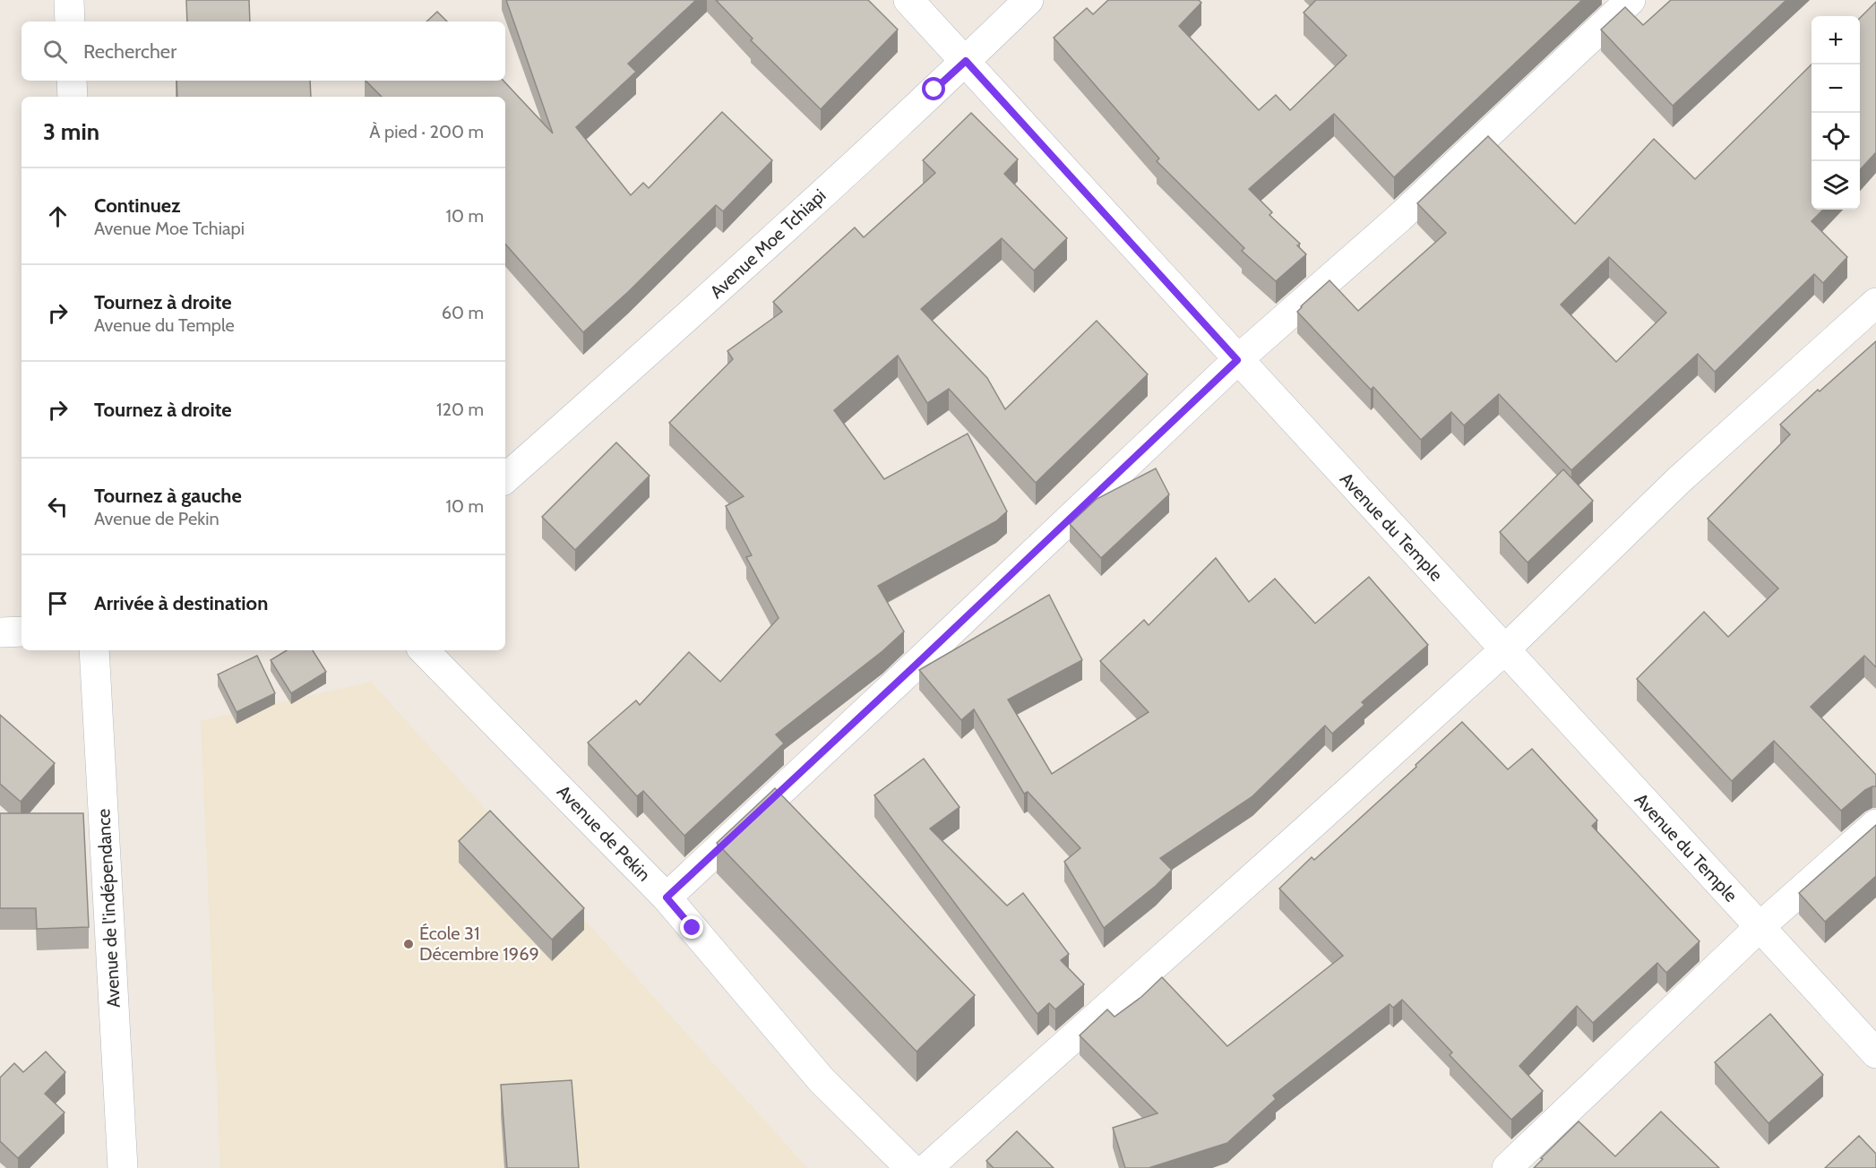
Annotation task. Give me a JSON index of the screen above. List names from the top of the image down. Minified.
{"streets":{"street":["Avenue Moe Tchiapi","Avenue du Temple","Avenue de Pekin","Avenue de l'indépendance"]},"crossings":[["Avenue Moe Tchiapi","Avenue du Temple"]],"places":["École 31 Décembre 1969"],"page":{"map_buttons":["+","−"],"search":"Rechercher","heading":["3 min","À pied · 200 m"],"list":[["Continuez","Avenue Moe Tchiapi","10 m"],["Tournez à droite","Avenue du Temple","60 m"],["Tournez à droite","120 m"],["Tournez à gauche","Avenue de Pekin","10 m"],"Arrivée à destination"]}}
